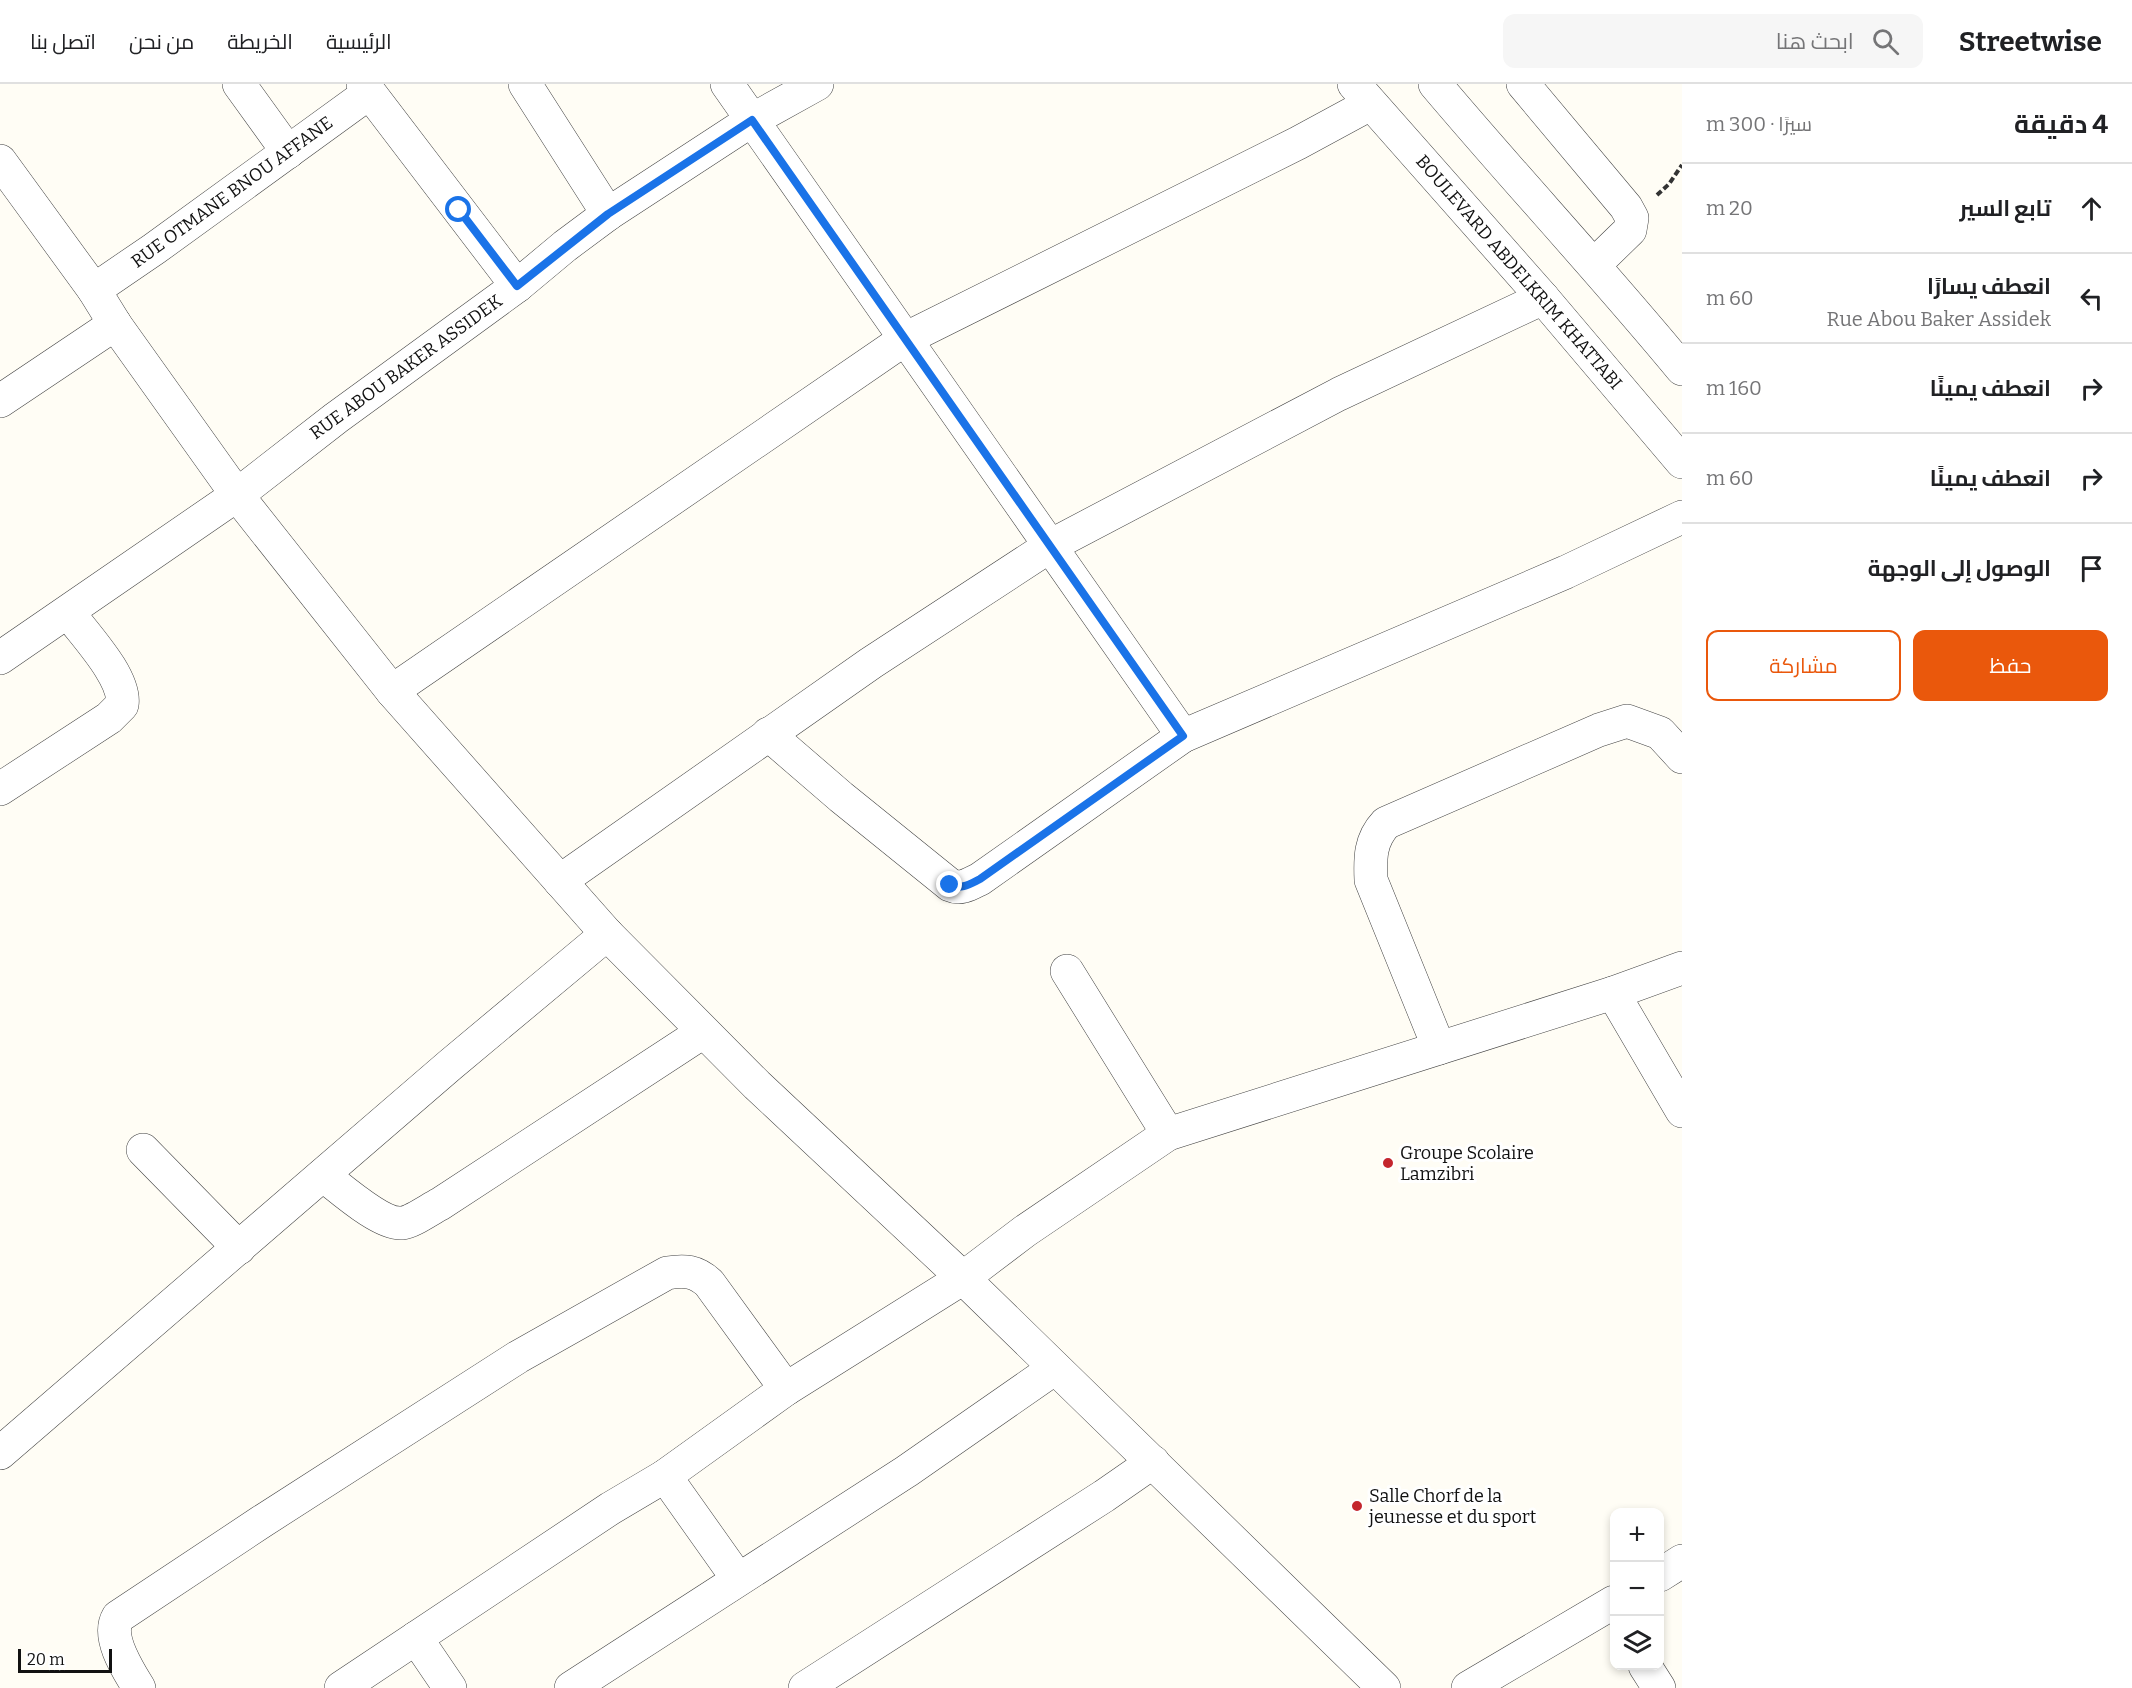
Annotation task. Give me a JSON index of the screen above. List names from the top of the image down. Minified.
{"streets":{"street":["RUE OTMANE BNOU AFFANE","BOULEVARD ABDELKRIM KHATTABI","RUE ABOU BAKER ASSIDEK"]},"places":["Groupe Scolaire Lamzibri","Salle Chorf de la jeunesse et du sport"],"scale_bar":"20 m","page":{"header":"Streetwise","search":"ابحث هنا","nav":["الرئيسية","الخريطة","من نحن","اتصل بنا"],"heading":["4 دقيقة","سيرًا · 300 m"],"list":[["تابع السير","20 m"],["انعطف يسارًا","Rue Abou Baker Assidek","60 m"],["انعطف يمينًا","160 m"],["انعطف يمينًا","60 m"],"الوصول إلى الوجهة"],"buttons":["حفظ","مشاركة"],"map_buttons":["+","−"],"scale":"20 m"}}
